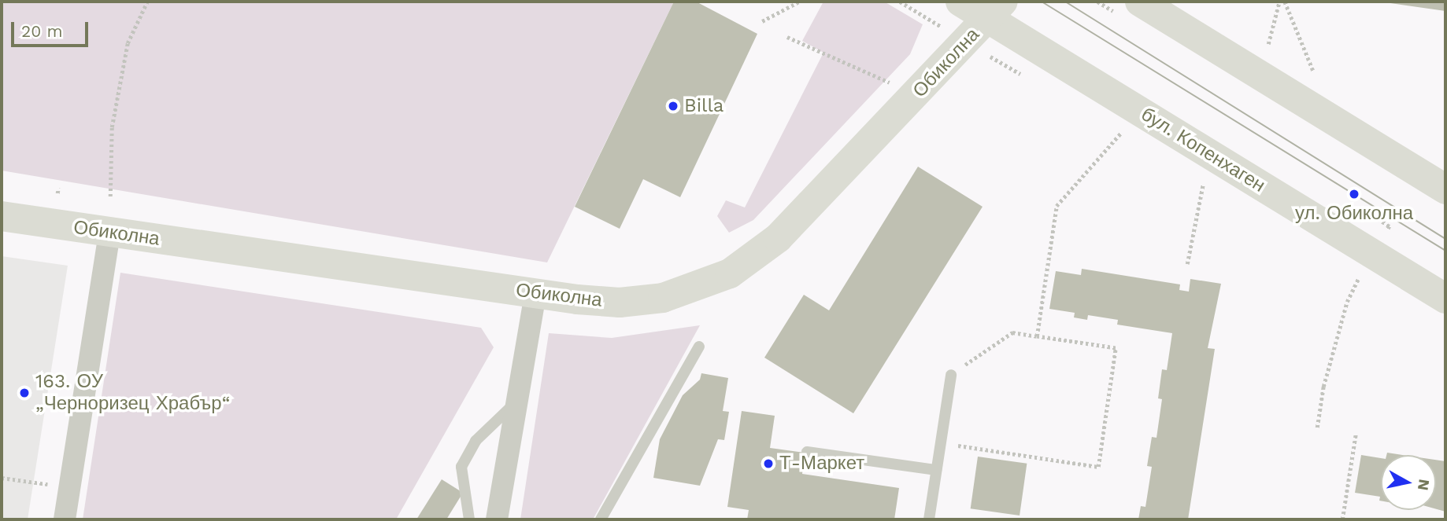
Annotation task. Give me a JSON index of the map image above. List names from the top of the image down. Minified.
{"streets":{"street":["Обиколна","бул. Копенхаген"]},"crossings":[["Обиколна","бул. Копенхаген"]],"places":["Billa","ул. Обиколна","163. ОУ „Черноризец Храбър“","Т-Маркет"],"scale_bar":"20 m","north":"right"}
